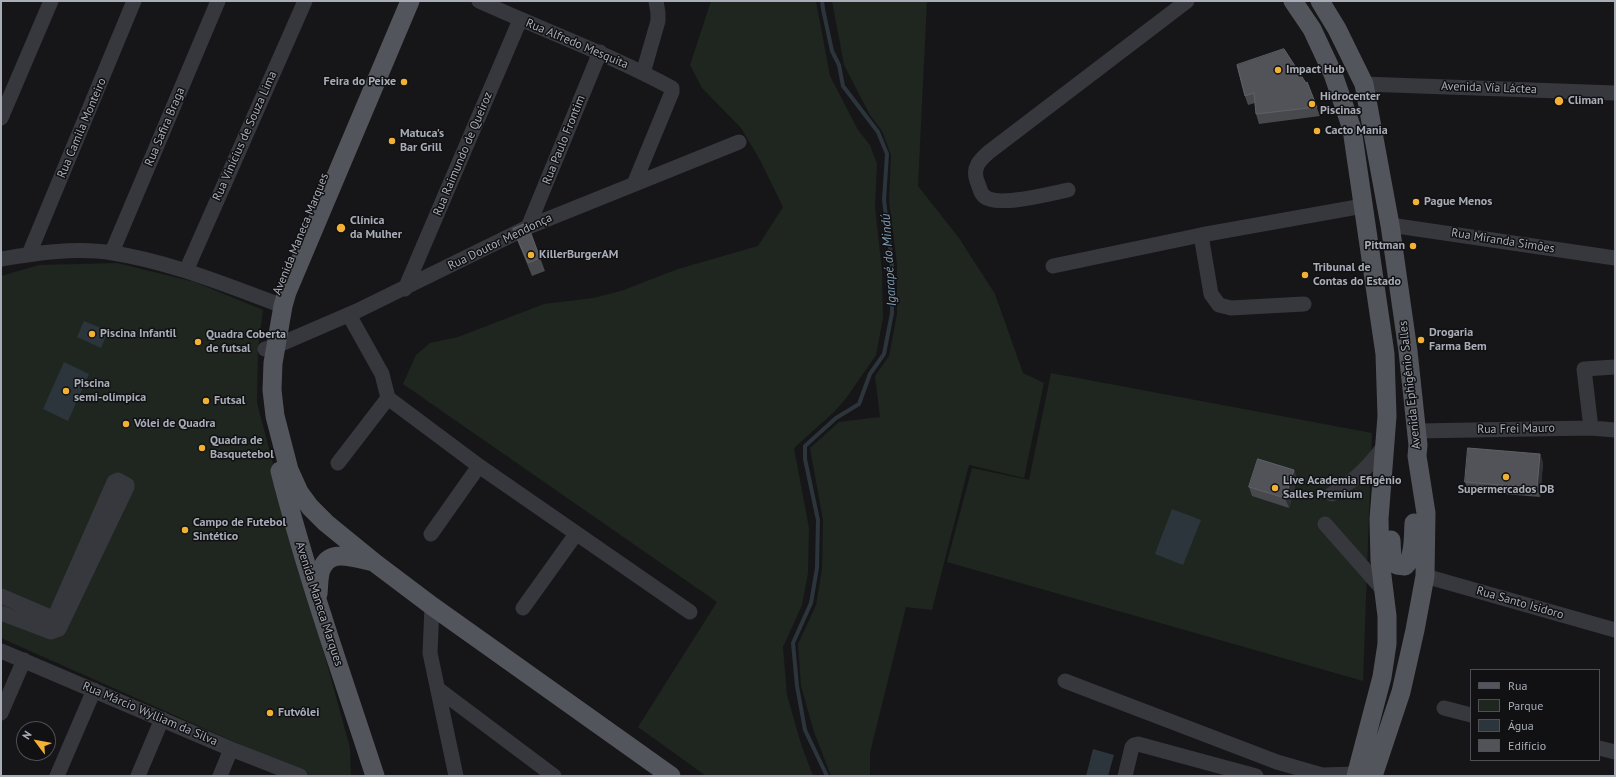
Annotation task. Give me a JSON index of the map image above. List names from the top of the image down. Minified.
{"streets":{"main road":["Avenida Maneca Marques","Avenida Ephigênio Salles"],"street":["Rua Alfredo Mesquita","Avenida Vía Láctea","Rua Safira Braga","Rua Camila Monteiro","Rua Vinícius de Souza Lima","Rua Paulo Frontim","Rua Raimundo de Queiroz","Rua Miranda Simões","Rua Doutor Mendonça","Rua Frei Mauro","Rua Santo Isidoro","Rua Márcio Wylliam da Silva"]},"crossings":[["Rua Alfredo Mesquita","Rua Paulo Frontim"],["Rua Alfredo Mesquita","Rua Raimundo de Queiroz"],["Rua Alfredo Mesquita","Rua Doutor Mendonça"],["Avenida Vía Láctea","Avenida Ephigênio Salles"],["Rua Paulo Frontim","Rua Doutor Mendonça"],["Rua Raimundo de Queiroz","Rua Doutor Mendonça"],["Avenida Maneca Marques","Rua Doutor Mendonça"],["Rua Miranda Simões","Avenida Ephigênio Salles"],["Avenida Ephigênio Salles","Rua Frei Mauro"],["Avenida Ephigênio Salles","Rua Santo Isidoro"]],"water":["Igarapé do Mindú"],"places":["Impact Hub","Feira do Peixe","Climan","Hidrocenter Piscinas","Cacto Mania","Matuca's Bar Grill","Pague Menos","Clínica da Mulher","Pittman","KillerBurgerAM","Tribunal de Contas do Estado","Piscina Infantil","Drogaria Farma Bem","Quadra Coberta de futsal","Piscina semi-olímpica","Futsal","Vólei de Quadra","Quadra de Basquetebol","Supermercados DB","Live Academia Efigênio Salles Premium","Campo de Futebol Sintético","Futvôlei"],"legend":["Rua","Parque","Água","Edifício"],"north":"top left"}
